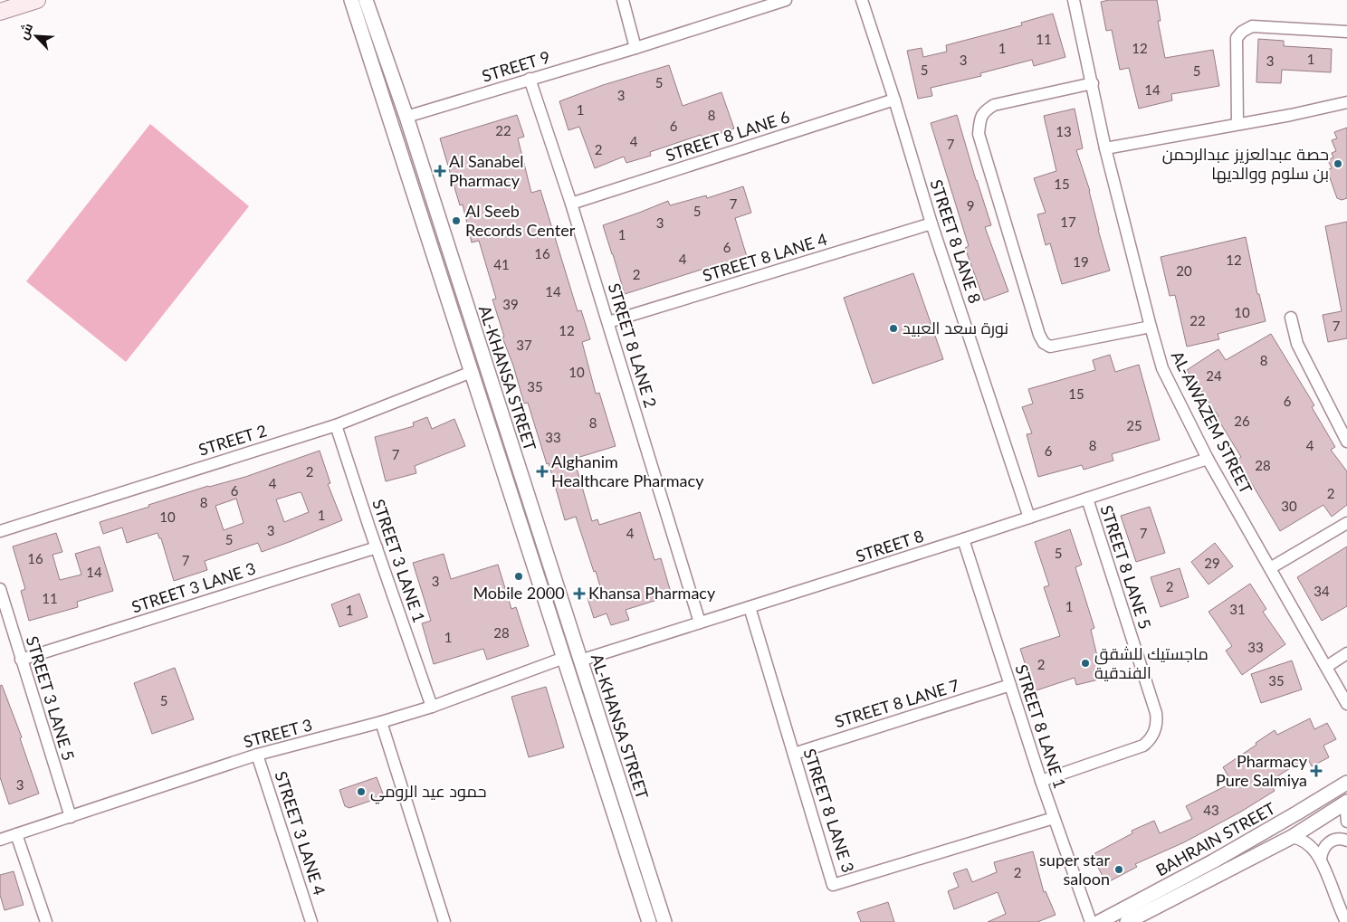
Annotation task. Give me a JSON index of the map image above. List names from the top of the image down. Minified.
{"streets":{"street":["STREET 9","STREET 8 LANE 6","STREET 8 LANE 8","STREET 8 LANE 4","STREET 8 LANE 2","AL-KHANSA STREET","AL-AWAZEM STREET","STREET 2","STREET 8","STREET 3 LANE 1","STREET 8 LANE 5","STREET 3 LANE 3","STREET 3 LANE 5","STREET 8 LANE 7","STREET 8 LANE 1","STREET 3","STREET 8 LANE 3","STREET 3 LANE 4","BAHRAIN STREET"]},"crossings":[["STREET 9","STREET 8 LANE 2"],["STREET 9","AL-KHANSA STREET"],["STREET 8 LANE 6","STREET 8 LANE 8"],["STREET 8 LANE 6","STREET 8 LANE 2"],["STREET 8 LANE 8","STREET 8 LANE 4"],["STREET 8 LANE 8","STREET 8"],["STREET 8 LANE 4","STREET 8 LANE 2"],["STREET 8 LANE 2","STREET 8"],["AL-KHANSA STREET","STREET 2"],["AL-KHANSA STREET","STREET 8"],["AL-KHANSA STREET","STREET 3"],["AL-AWAZEM STREET","STREET 8"],["STREET 2","STREET 3 LANE 1"],["STREET 8","STREET 8 LANE 5"],["STREET 8","STREET 8 LANE 1"],["STREET 8","STREET 8 LANE 3"],["STREET 3 LANE 1","STREET 3 LANE 3"],["STREET 3 LANE 1","STREET 3"],["STREET 8 LANE 5","STREET 8 LANE 1"],["STREET 3 LANE 3","STREET 3 LANE 5"],["STREET 3 LANE 5","STREET 3"],["STREET 8 LANE 7","STREET 8 LANE 1"],["STREET 8 LANE 7","STREET 8 LANE 3"],["STREET 8 LANE 1","STREET 8 LANE 3"],["STREET 3","STREET 3 LANE 4"]],"places":{"other":["حصة عبدالعزيز عبدالرحمن بن سلوم ووالديها","Al Seeb Records Center","نورة سعد العبيد","Mobile 2000","ماجستيك للشقق الفندقية","حمود عيد الرومي","super star saloon"],"health":["Al Sanabel Pharmacy","Alghanim Healthcare Pharmacy","Khansa Pharmacy","Pharmacy Pure Salmiya"]},"house_numbers":["11","1","12","1","3","3","5","5","5","14","3","1","8","6","22","13","4","7","2","15","7","9","5","17","3","1","6","16","4","12","19","41","20","2","14","39","10","22","7","12","37","8","10","24","35","15","6","26","8","25","33","8","4","6","7","28","2","4","6","2","8","30","1","10","3","4","7","5","5","16","7","29","14","3","2","34","11","1","31","1","28","1","33","2","35","5","3","43","2"],"north":"top left"}
